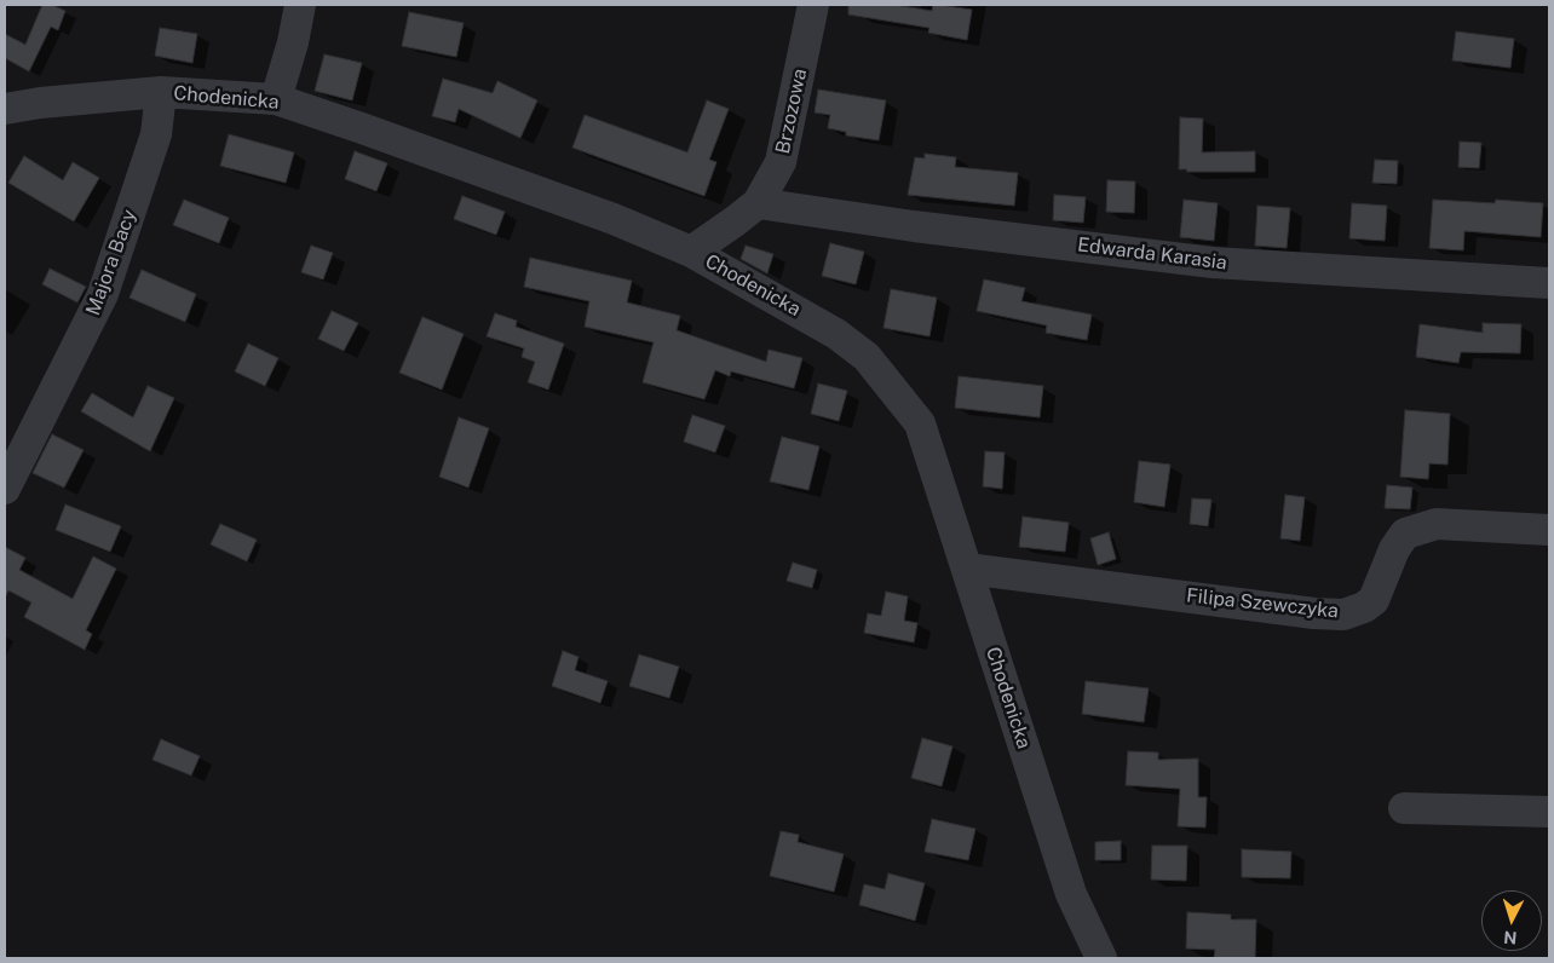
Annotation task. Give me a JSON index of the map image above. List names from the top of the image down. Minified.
{"streets":{"street":["Chodenicka","Brzozowa","Edwarda Karasia","Majora Bacy","Filipa Szewczyka"]},"crossings":[["Chodenicka","Brzozowa"],["Chodenicka","Majora Bacy"],["Chodenicka","Filipa Szewczyka"],["Brzozowa","Edwarda Karasia"]],"north":"bottom"}
